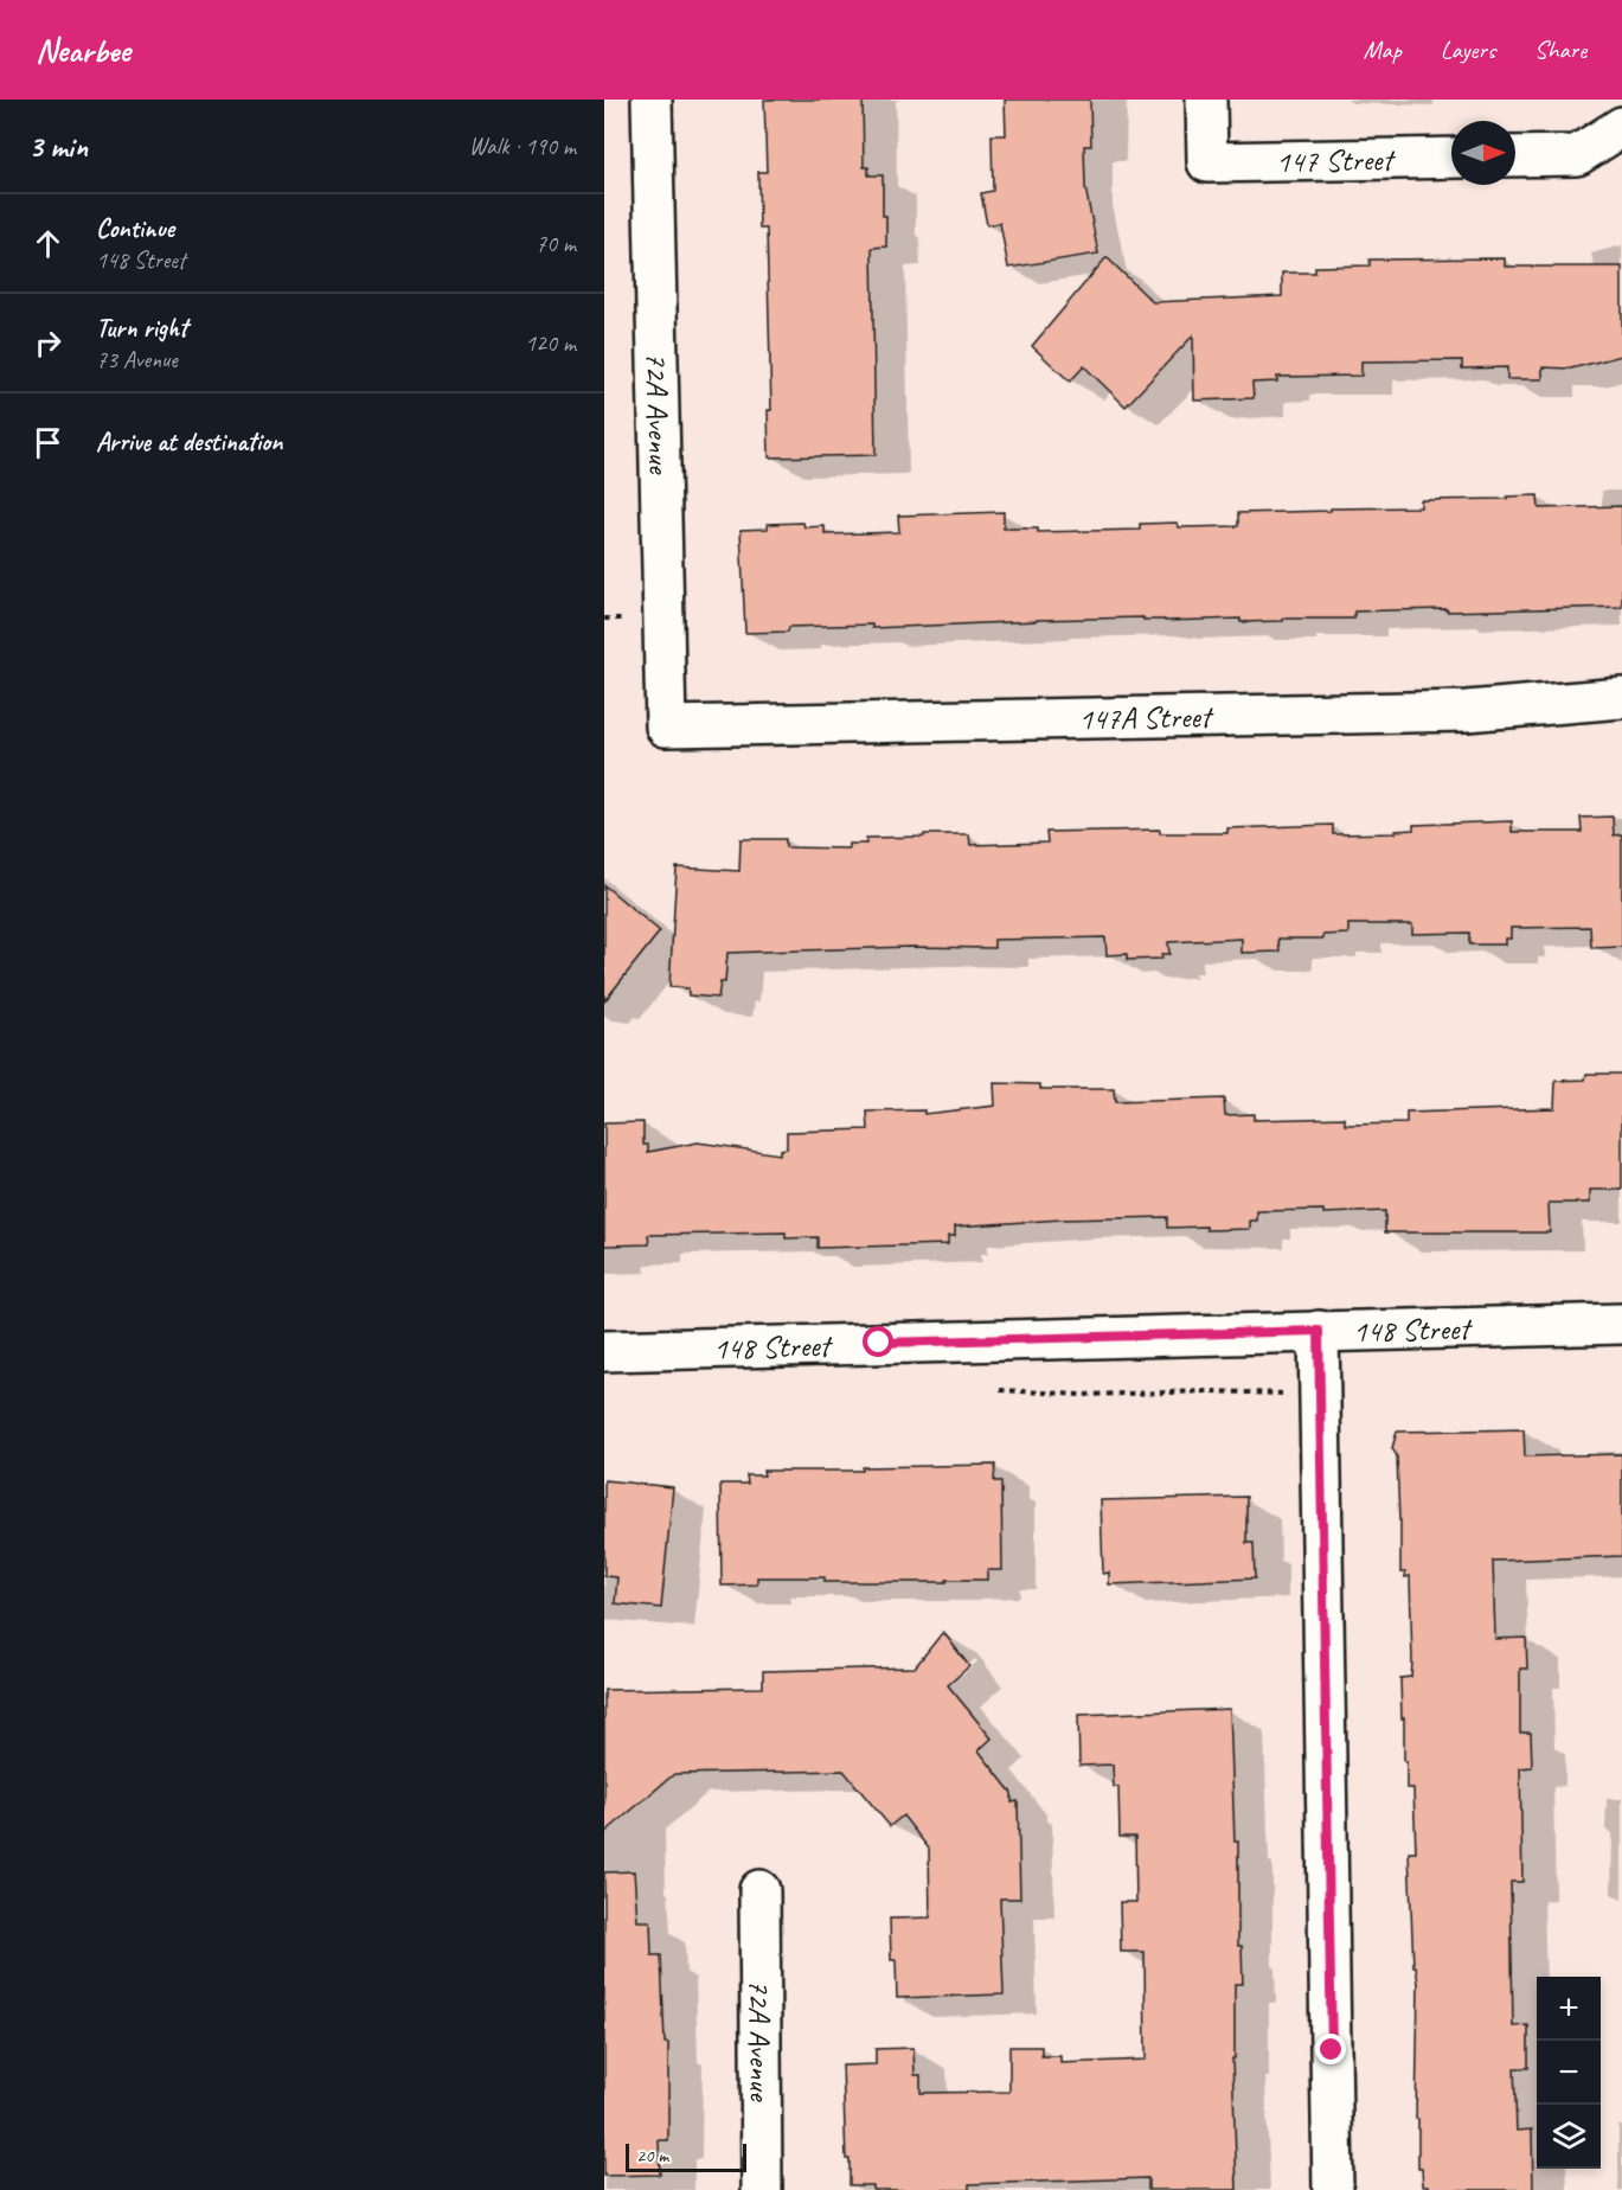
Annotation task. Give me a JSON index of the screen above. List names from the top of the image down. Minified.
{"streets":{"street":["147 Street","72A Avenue","147A Street","148 Street"]},"crossings":[["72A Avenue","147A Street"]],"scale_bar":"20 m","north":"right","page":{"header":"Nearbee","nav":["Map","Layers","Share"],"heading":["3 min","Walk · 190 m"],"list":[["Continue","148 Street","70 m"],["Turn right","73 Avenue","120 m"],"Arrive at destination"],"map_buttons":["+","−"],"scale":"20 m"}}
